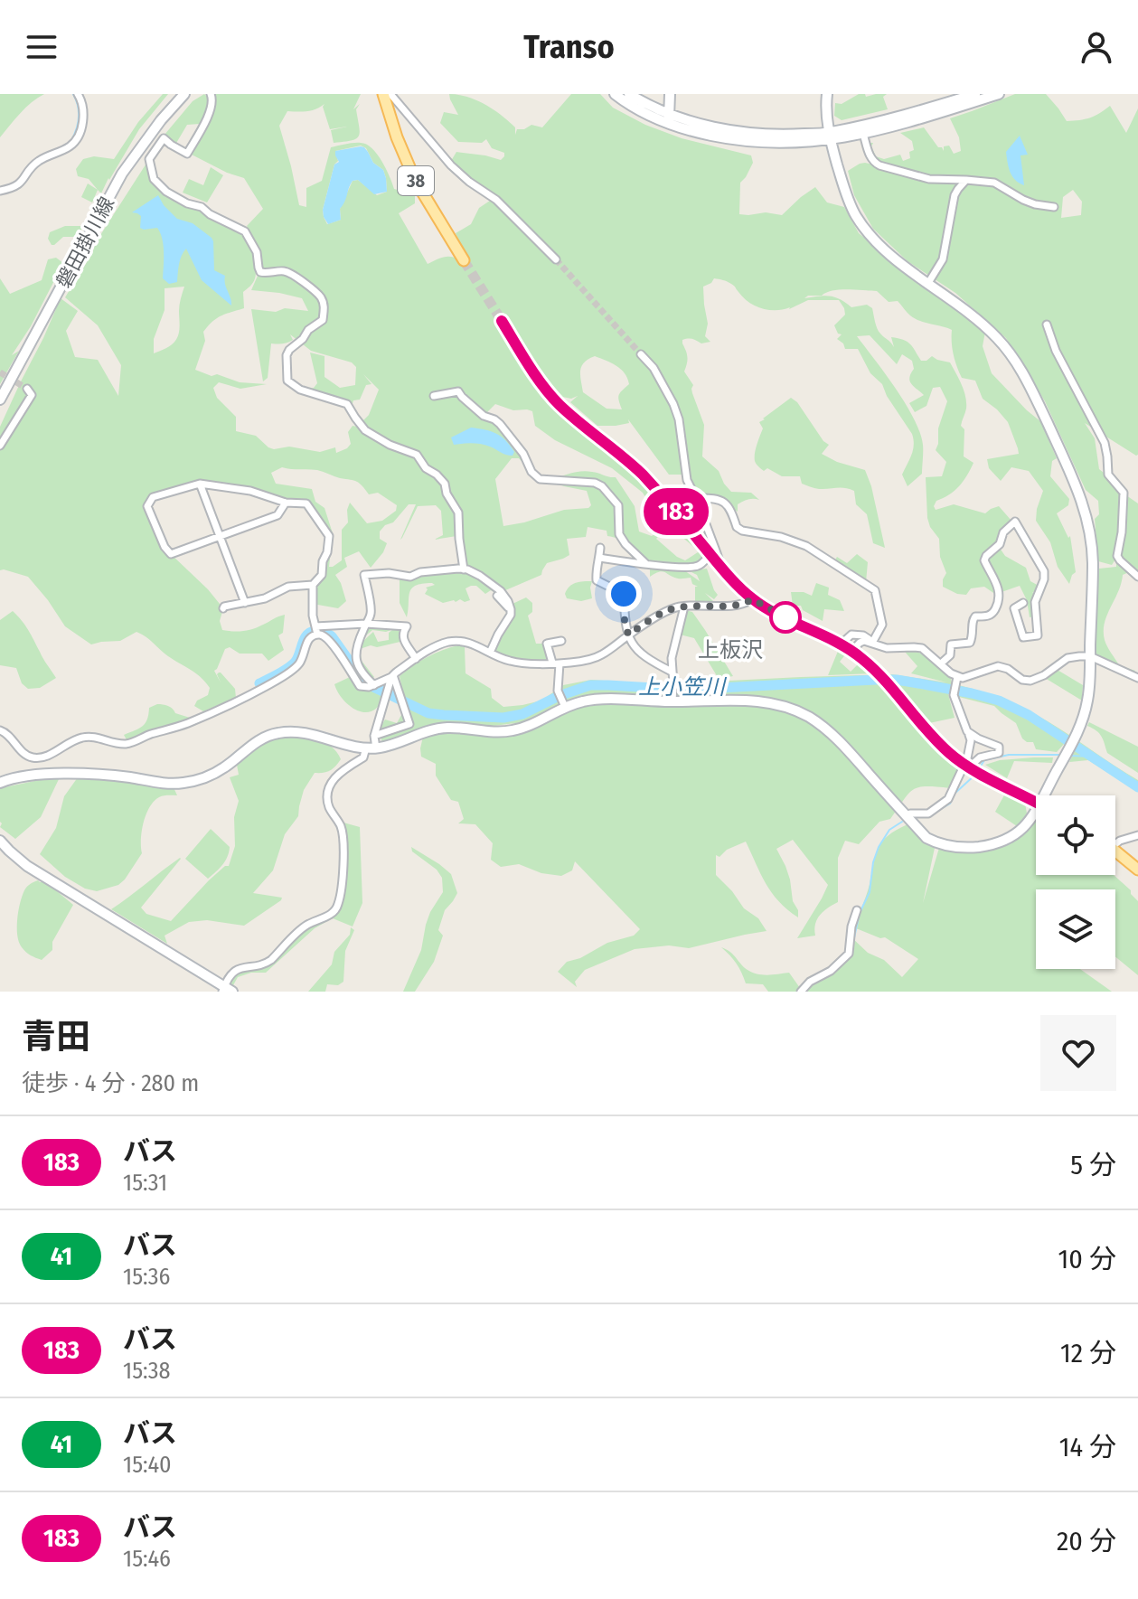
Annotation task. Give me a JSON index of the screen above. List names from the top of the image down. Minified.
{"streets":{"main road":["38"],"street":["磐田掛川線"]},"districts":["上板沢"],"water":["上小笠川"],"lines":["bus line 183"],"page":{"header":"Transo","on_map":"183","heading":["青田","徒歩 · 4 分 · 280 m"],"list":[{"mark":"183","name":"バス","note":"15:31","value":"5 分"},{"mark":"41","name":"バス","note":"15:36","value":"10 分"},{"mark":"183","name":"バス","note":"15:38","value":"12 分"},{"mark":"41","name":"バス","note":"15:40","value":"14 分"},{"mark":"183","name":"バス","note":"15:46","value":"20 分"}]}}
